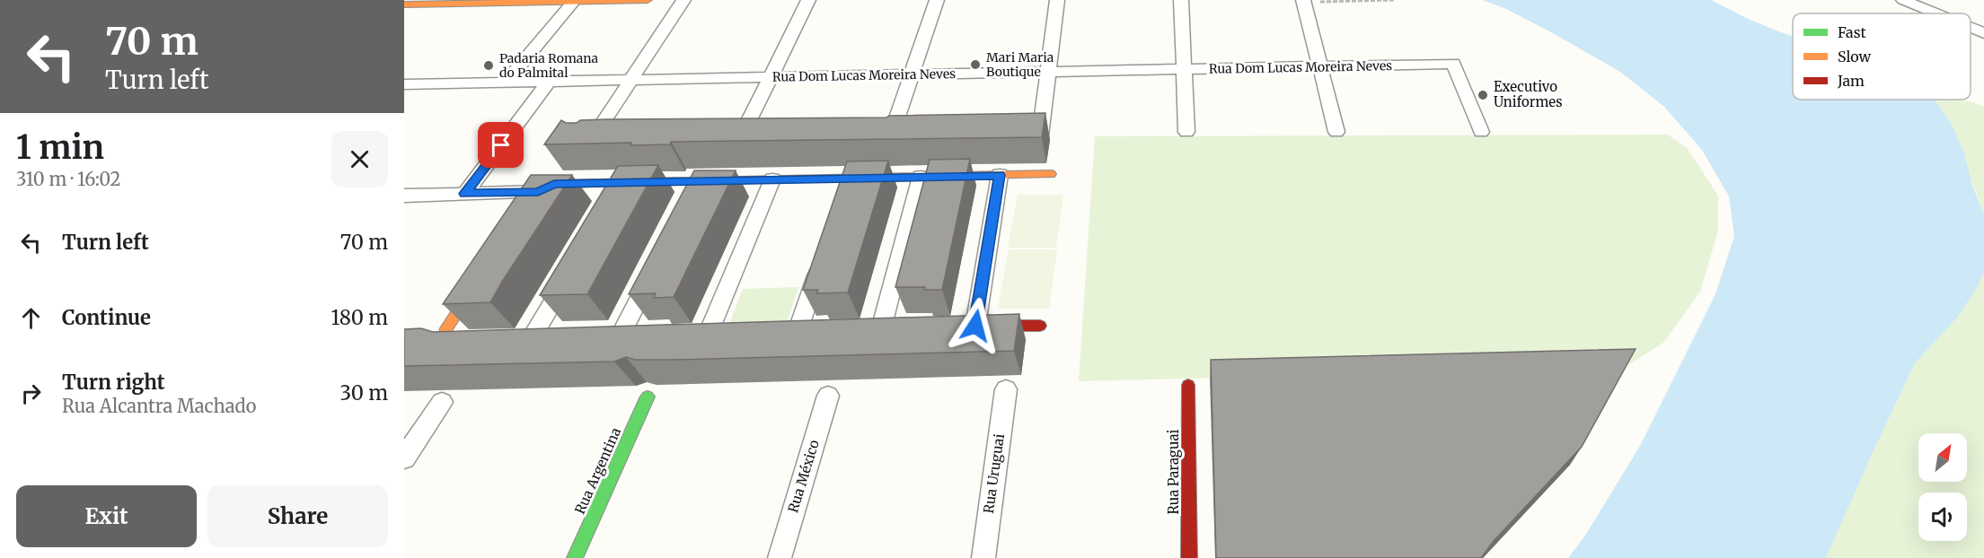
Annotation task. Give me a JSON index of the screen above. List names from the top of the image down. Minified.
{"streets":{"street":["Rua Dom Lucas Moreira Neves","Rua Argentina","Rua Paraguai","Rua Uruguai","Rua México"]},"places":["Mari Maria Boutique","Padaria Romana do Palmital","Executivo Uniformes"],"legend":["Fast","Slow","Jam"],"north":"top right","page":{"turn":["70 m","Turn left"],"heading":["1 min","310 m · 16:02"],"list":[{"name":"Turn left","value":"70 m"},{"name":"Continue","value":"180 m"},{"name":"Turn right","note":"Rua Alcantra Machado","value":"30 m"}],"buttons":["Exit","Share"]}}
